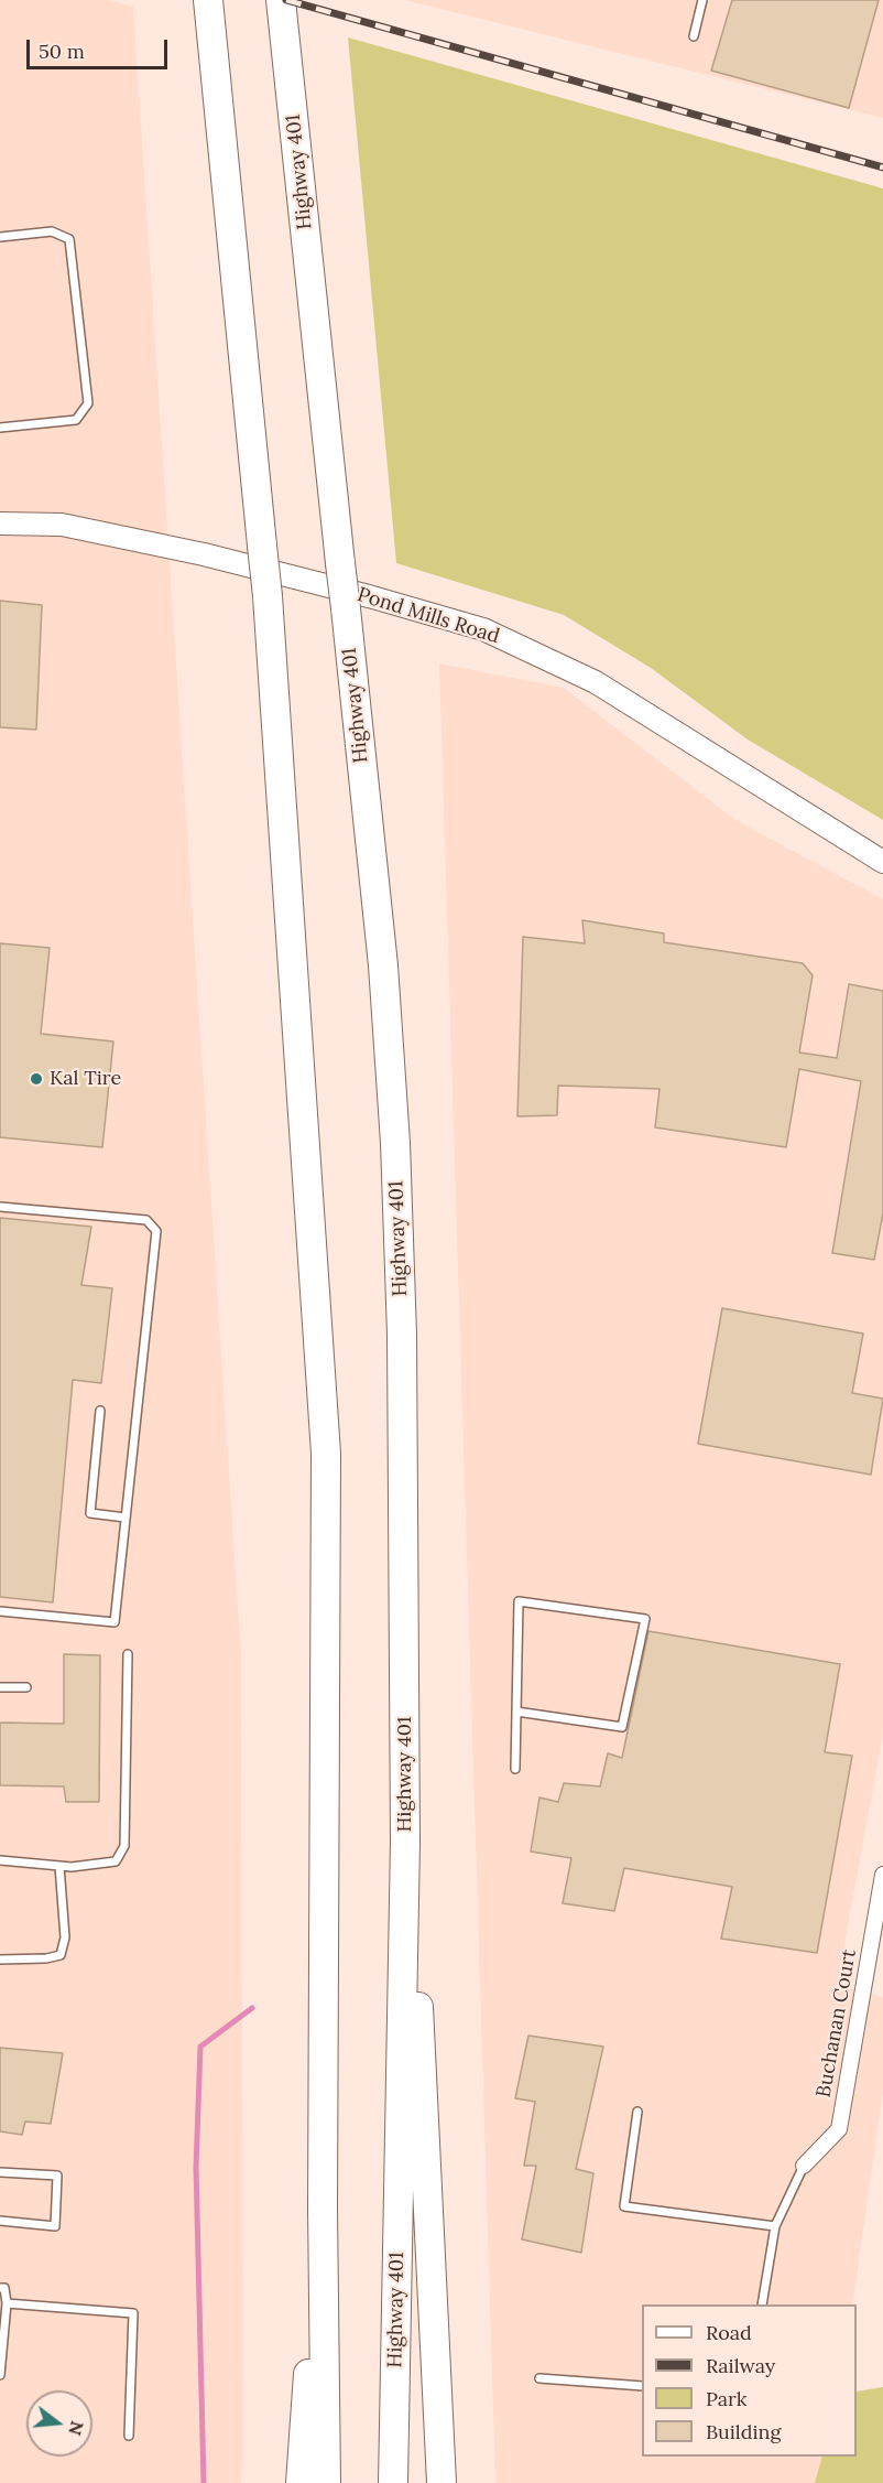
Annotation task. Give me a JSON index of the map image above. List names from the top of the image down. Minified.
{"streets":{"highway":["Highway 401"],"main road":["Pond Mills Road"],"street":["Buchanan Court"]},"places":["Kal Tire"],"legend":["Road","Railway","Park","Building"],"scale_bar":"50 m","north":"right"}
